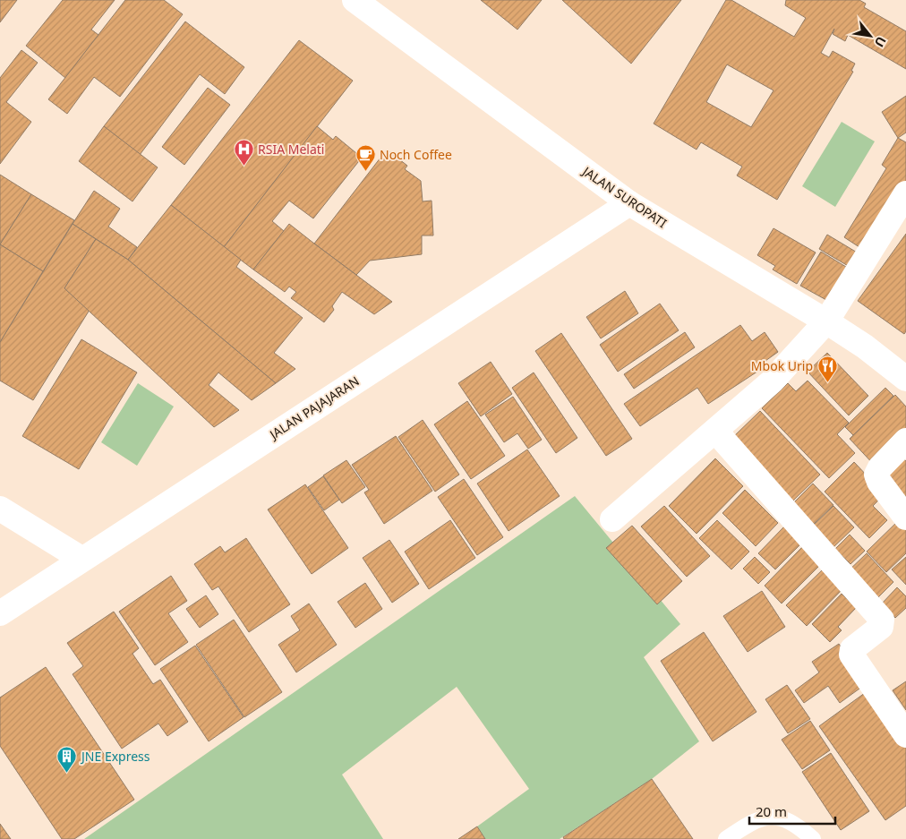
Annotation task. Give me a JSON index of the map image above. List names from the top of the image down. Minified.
{"streets":{"street":["JALAN SUROPATI","JALAN PAJAJARAN"]},"crossings":[["JALAN SUROPATI","JALAN PAJAJARAN"]],"places":{"hospital":["RSIA Melati"],"cafe":["Noch Coffee"],"restaurant":["Mbok Urip"],"building":["JNE Express"]},"scale_bar":"20 m","north":"bottom right"}
